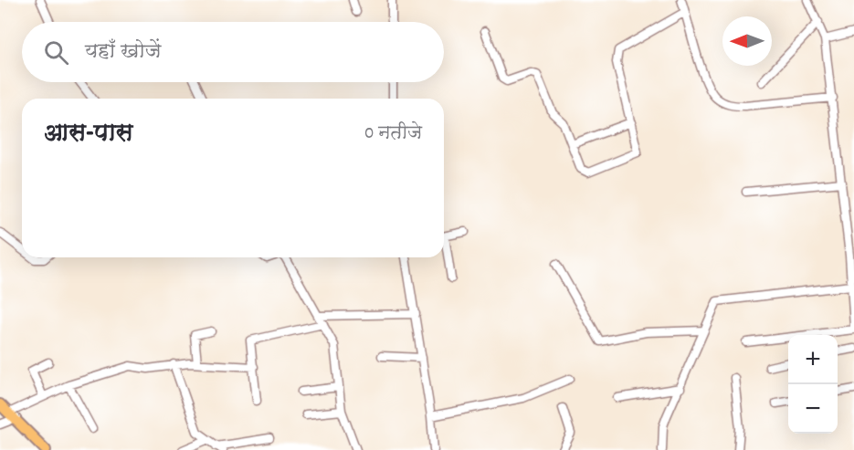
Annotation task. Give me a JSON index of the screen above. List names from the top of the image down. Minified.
{"north":"left","page":{"search":"यहाँ खोजें","heading":["आस-पास","0 नतीजे"],"map_buttons":["+","−"]}}
